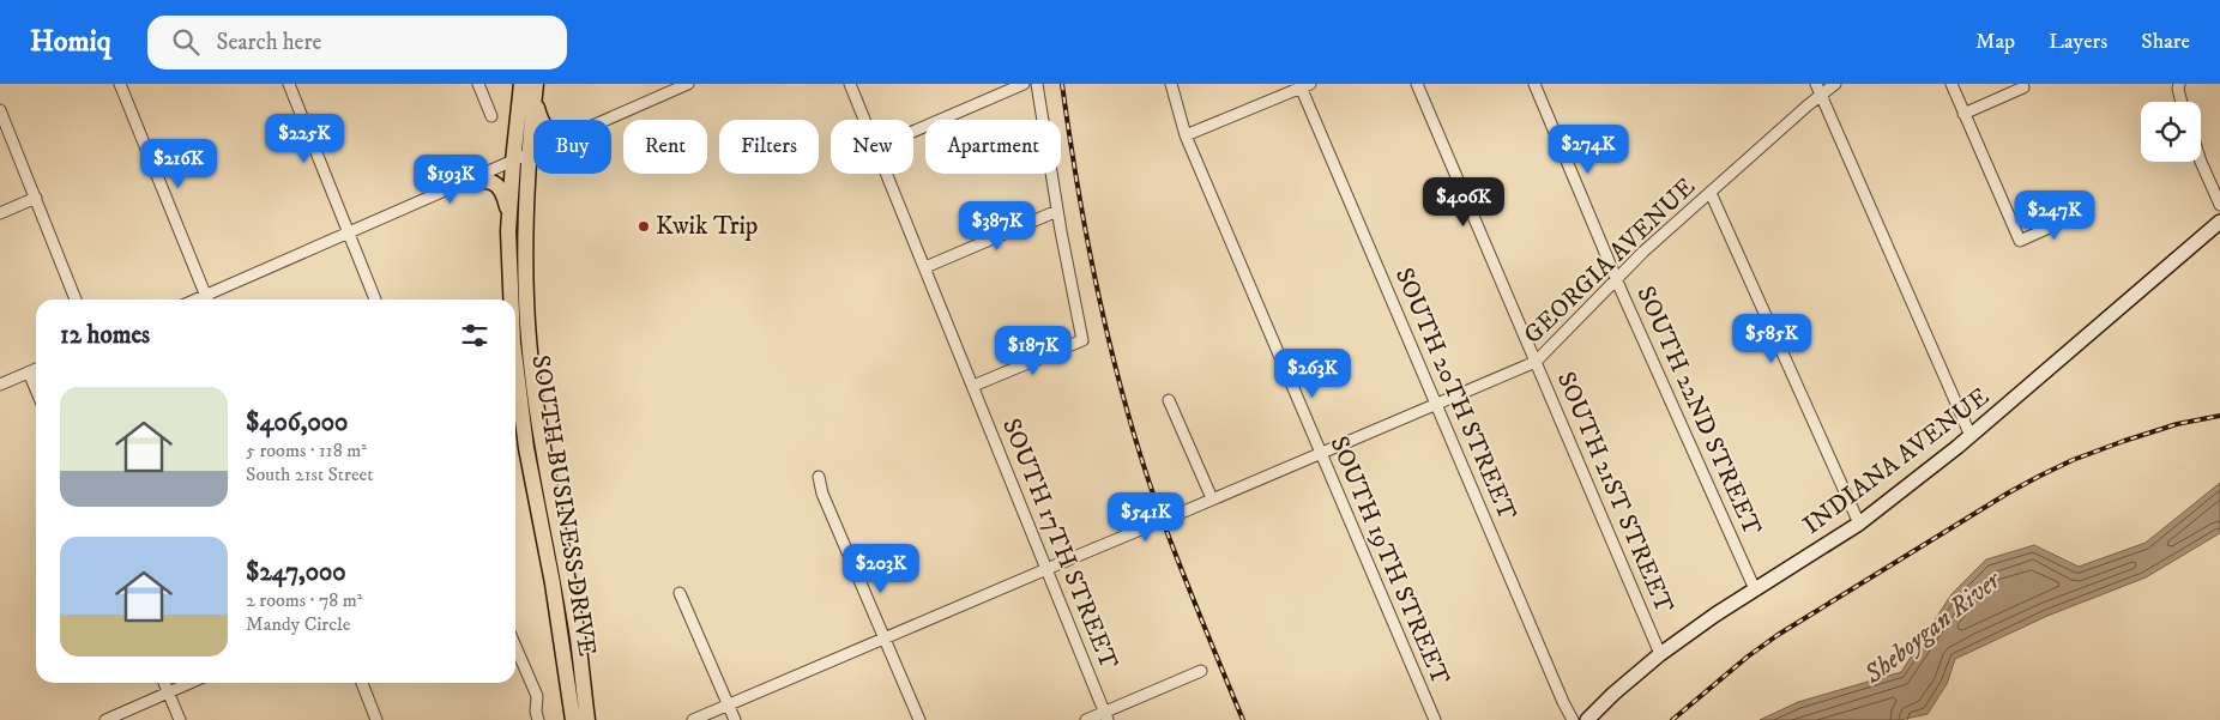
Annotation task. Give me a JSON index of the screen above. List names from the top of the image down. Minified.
{"streets":{"main road":["INDIANA AVENUE","SOUTH BUSINESS DRIVE"],"street":["GEORGIA AVENUE","SOUTH 20TH STREET","SOUTH 22ND STREET","SOUTH 21ST STREET","SOUTH 17TH STREET","SOUTH 19TH STREET"]},"crossings":[["GEORGIA AVENUE","SOUTH 20TH STREET"],["GEORGIA AVENUE","SOUTH 22ND STREET"],["GEORGIA AVENUE","SOUTH 21ST STREET"],["GEORGIA AVENUE","SOUTH 17TH STREET"],["GEORGIA AVENUE","SOUTH 19TH STREET"],["SOUTH 22ND STREET","INDIANA AVENUE"],["INDIANA AVENUE","SOUTH 21ST STREET"]],"water":["Sheboygan River"],"places":["Kwik Trip"],"page":{"header":"Homiq","search":"Search here","nav":["Map","Layers","Share"],"price":["$225K","$274K","$216K","$193K","$406K","$247K","$387K","$585K","$187K","$263K","$541K","$203K"],"chip":["Buy","Rent","Filters","New","Apartment"],"heading":"12 homes","list":[{"name":"$406,000","note":"5 rooms · 118 m² · South 21st Street"},{"name":"$247,000","note":"2 rooms · 78 m² · Mandy Circle"}]}}
